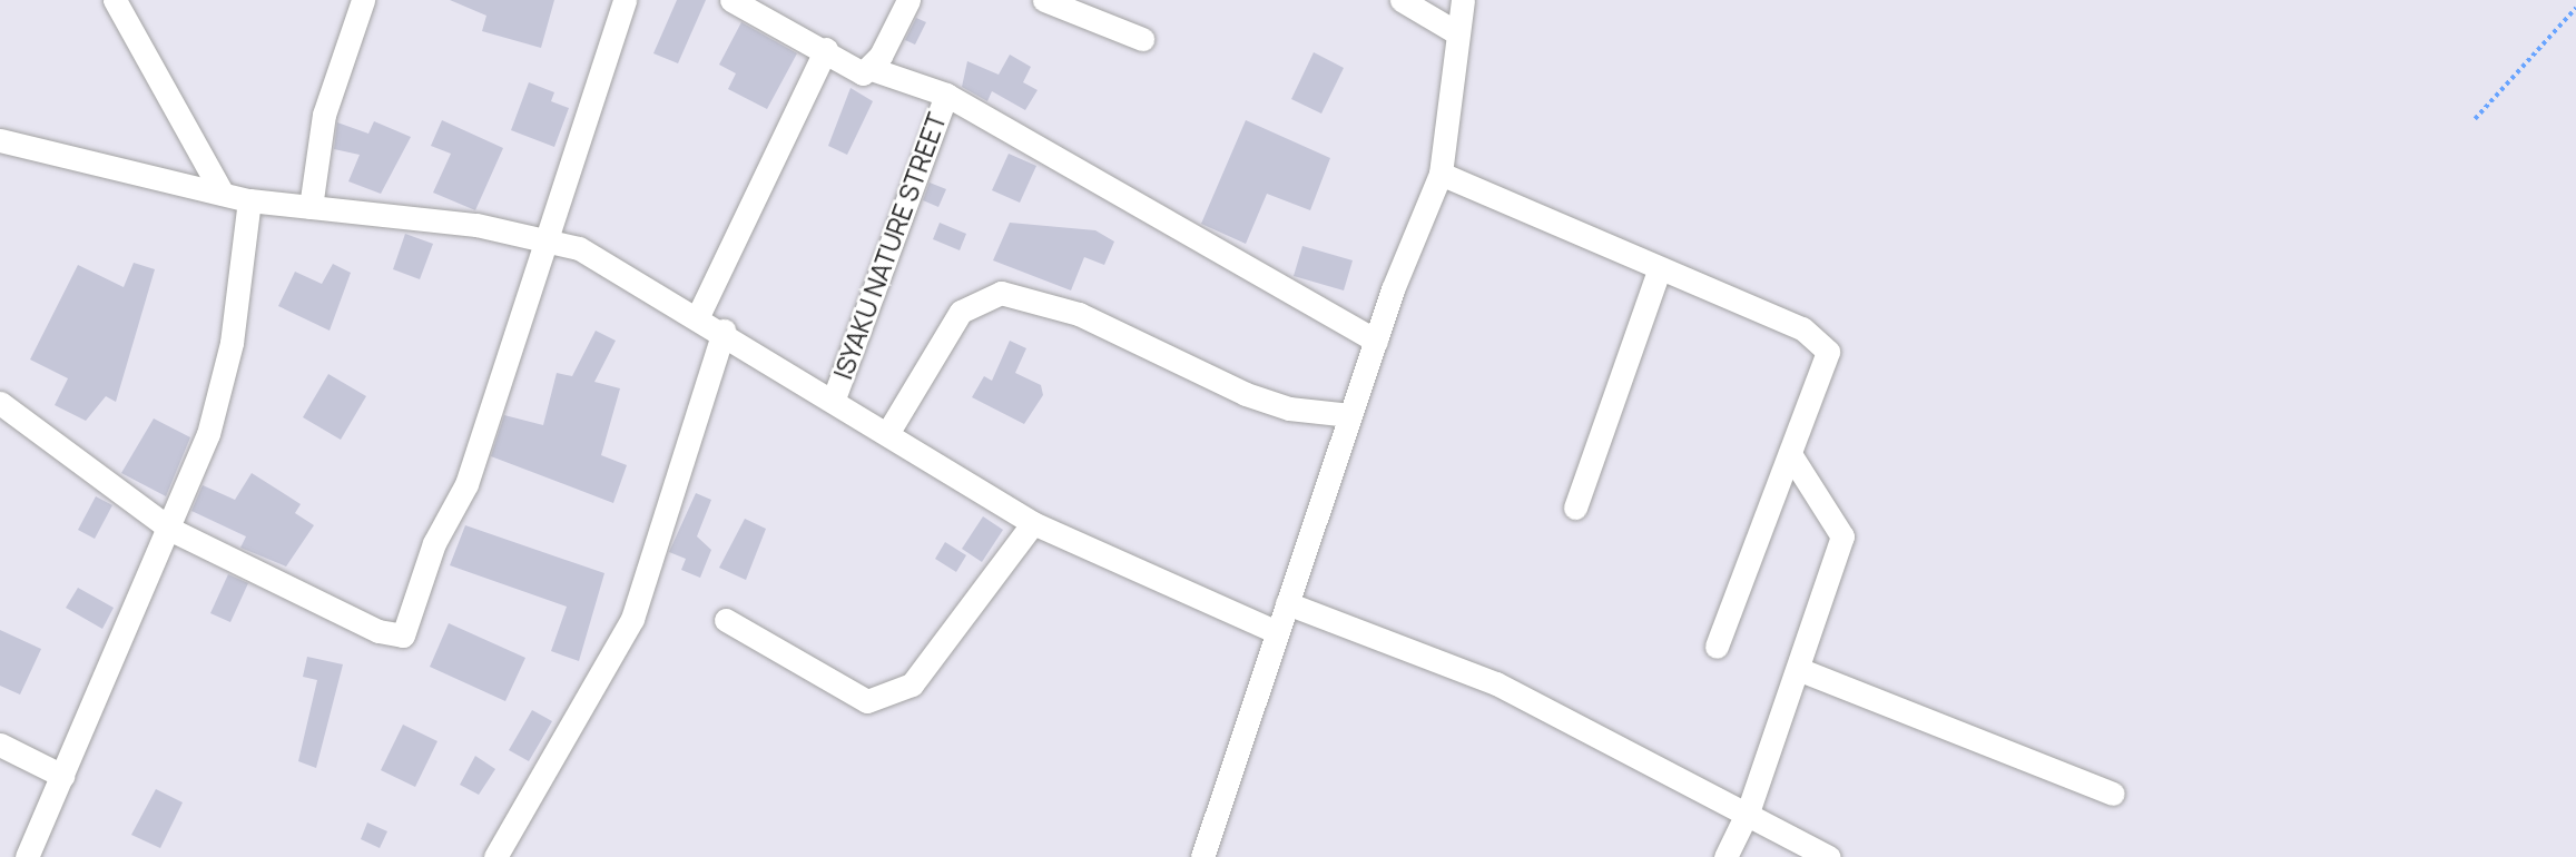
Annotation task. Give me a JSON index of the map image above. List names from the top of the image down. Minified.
{"streets":{"street":["ISYAKU NATURE STREET"]}}
